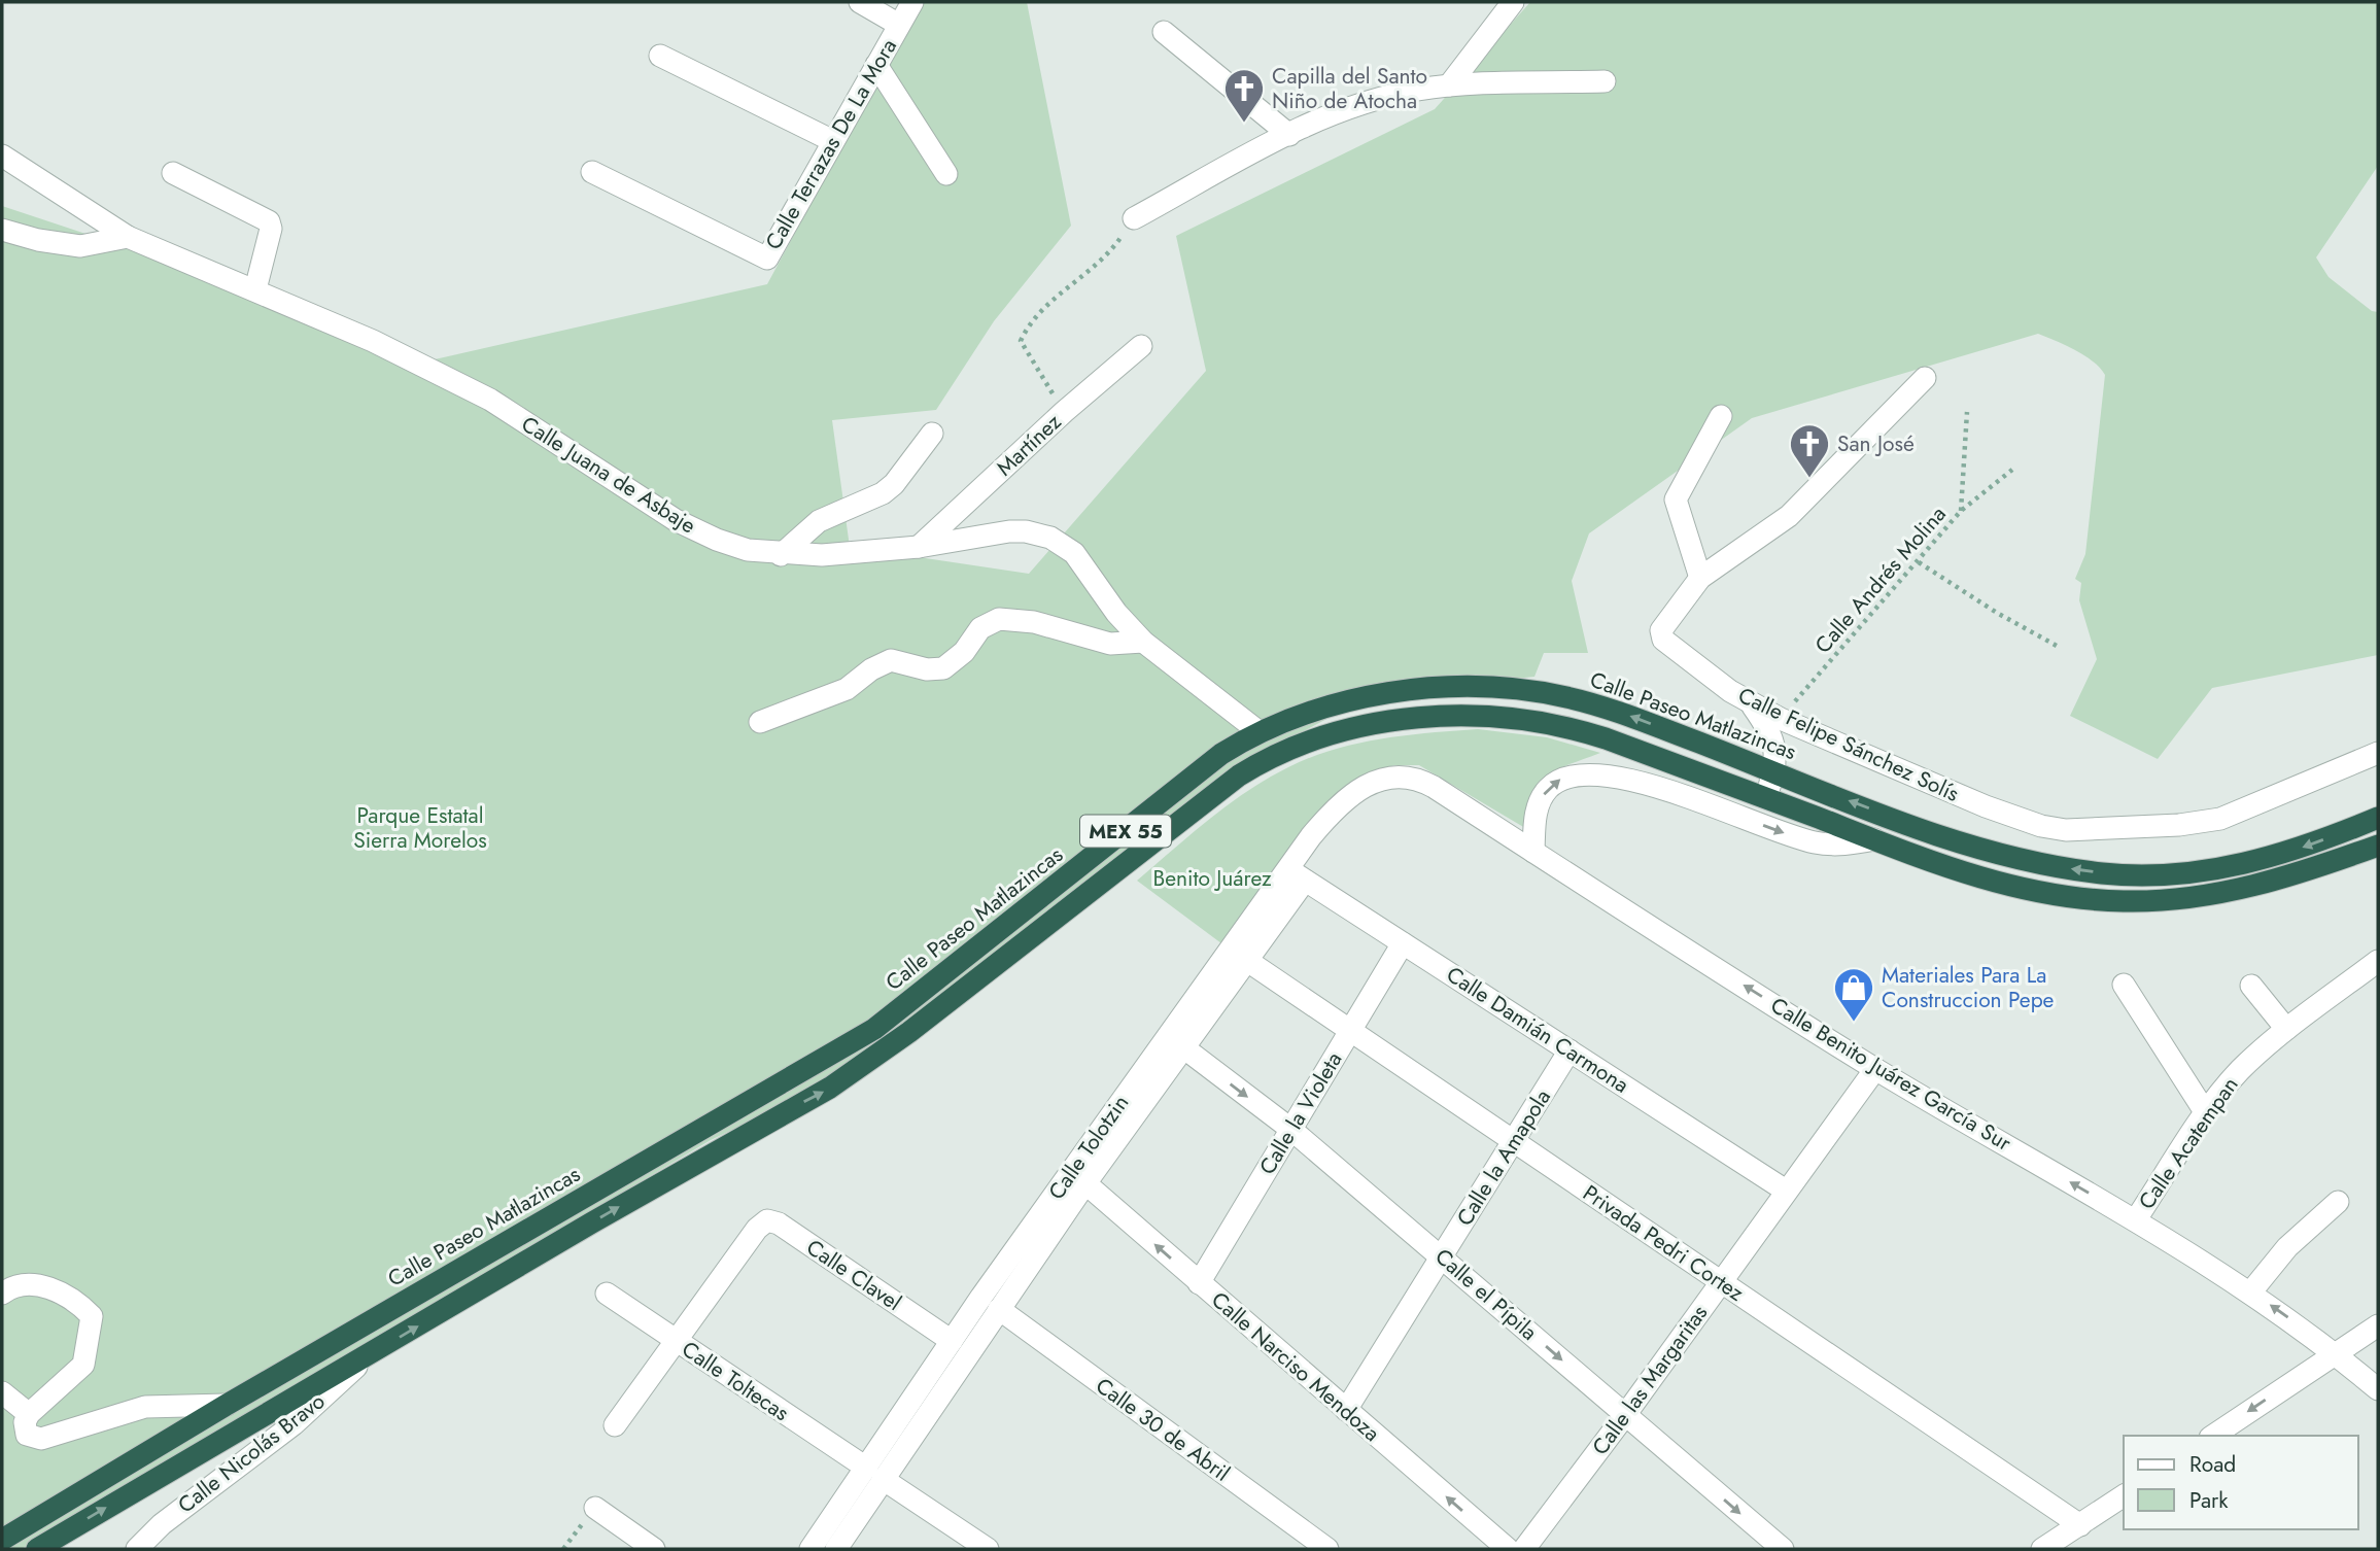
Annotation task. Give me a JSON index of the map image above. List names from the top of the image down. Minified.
{"streets":{"highway":["Calle Paseo Matlazincas","MEX 55"],"street":["Calle Terrazas De La Mora","Martínez","Calle Juana de Asbaje","Calle Felipe Sánchez Solís","Calle Damián Carmona","Calle Benito Juárez García Sur","Calle la Violeta","Calle Acatempan","Calle Tolotzin","Calle la Amapola","Privada Pedri Cortez","Calle Clavel","Calle el Pípila","Calle Narciso Mendoza","Calle las Margaritas","Calle Toltecas","Calle 30 de Abril","Calle Nicolás Bravo"],"path":["Calle Andrés Molina"]},"crossings":[["Martínez","Calle Juana de Asbaje"],["Calle Juana de Asbaje","Calle Paseo Matlazincas"],["Calle Andrés Molina","Calle Felipe Sánchez Solís"],["MEX 55","Calle Nicolás Bravo"],["Calle Damián Carmona","Calle la Violeta"],["Calle Damián Carmona","Calle Tolotzin"],["Calle Damián Carmona","Calle la Amapola"],["Calle Damián Carmona","Calle las Margaritas"],["Calle Benito Juárez García Sur","Calle Acatempan"],["Calle Benito Juárez García Sur","Calle Tolotzin"],["Calle Benito Juárez García Sur","Calle las Margaritas"],["Calle la Violeta","Privada Pedri Cortez"],["Calle la Violeta","Calle el Pípila"],["Calle la Violeta","Calle Narciso Mendoza"],["Calle Tolotzin","Privada Pedri Cortez"],["Calle Tolotzin","Calle Clavel"],["Calle Tolotzin","Calle el Pípila"],["Calle Tolotzin","Calle Narciso Mendoza"],["Calle Tolotzin","Calle Toltecas"],["Calle Tolotzin","Calle 30 de Abril"],["Calle la Amapola","Privada Pedri Cortez"],["Calle la Amapola","Calle el Pípila"],["Calle la Amapola","Calle Narciso Mendoza"],["Privada Pedri Cortez","Calle las Margaritas"],["Calle Clavel","Calle Toltecas"],["Calle el Pípila","Calle las Margaritas"]],"one_way":["Calle Benito Juárez García Sur","Calle el Pípila","Calle Narciso Mendoza"],"parks":["Parque Estatal Sierra Morelos","Benito Juárez"],"places":{"church":["Capilla del Santo Niño de Atocha","San José"],"shop":["Materiales Para La Construccion Pepe"]},"legend":["Road","Park"]}
